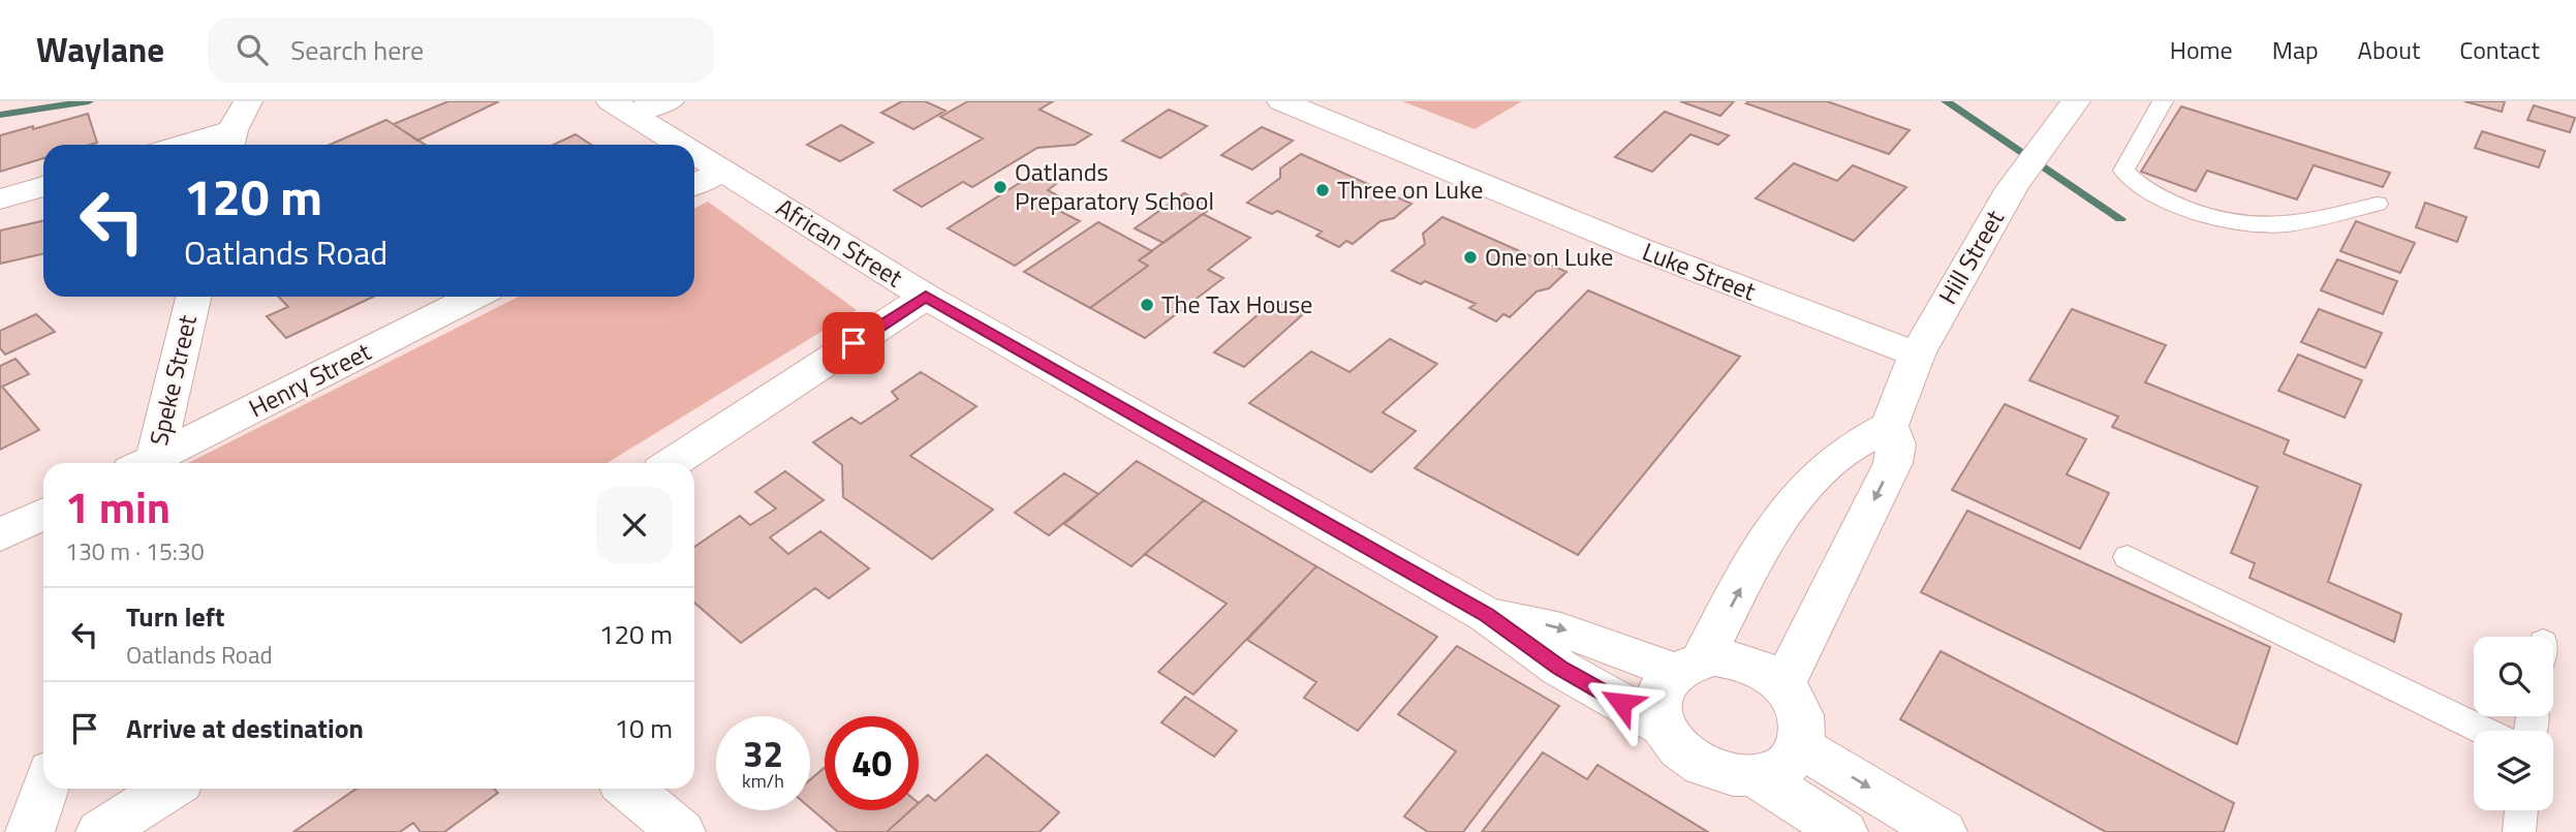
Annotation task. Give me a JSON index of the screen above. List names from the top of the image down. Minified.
{"streets":{"street":["African Street","Hill Street","Luke Street","Speke Street","Henry Street"]},"crossings":[["African Street","Hill Street"],["Hill Street","Luke Street"]],"places":["Oatlands Preparatory School","Three on Luke","One on Luke","The Tax House"],"page":{"header":"Waylane","search":"Search here","nav":["Home","Map","About","Contact"],"turn":["120 m","Oatlands Road"],"heading":["1 min","130 m · 15:30"],"list":[{"name":"Turn left","note":"Oatlands Road","value":"120 m"},{"name":"Arrive at destination","value":"10 m"}],"speed":"32 km/h","limit":"40"}}
